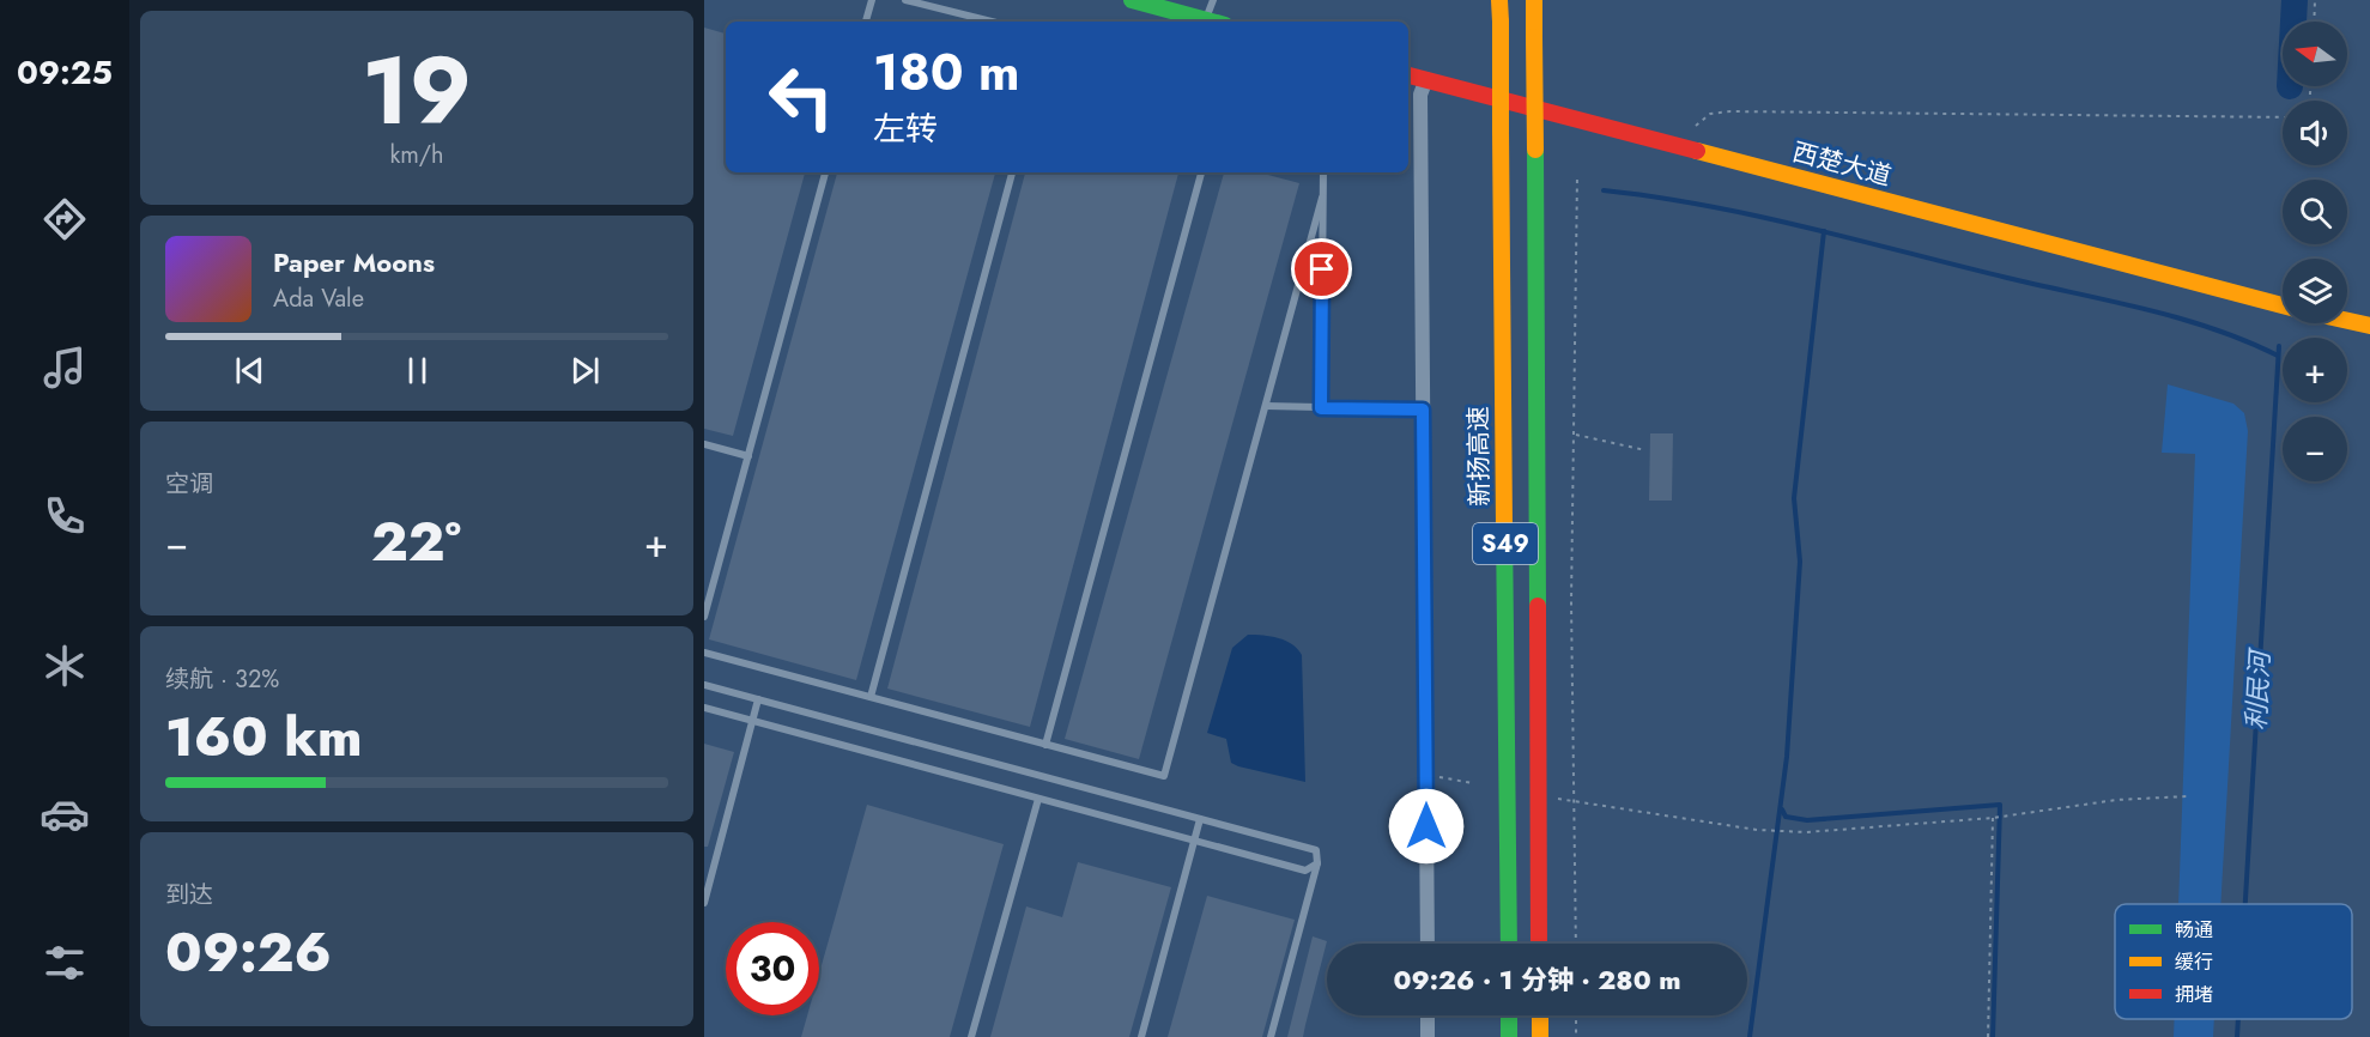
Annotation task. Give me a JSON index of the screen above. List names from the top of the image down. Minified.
{"streets":{"main road":["西楚大道","新扬高速","S49"]},"water":["利民河"],"legend":["畅通","缓行","拥堵"],"north":"left","page":{"tabs":"09:25","tile":[["19","km/h"],"空调",["续航 · 32%","160 km"],["到达","09:26"]],"map_buttons":["+","−"],"turn":["180 m","左转"],"song":["Paper Moons","Ada Vale"],"heat":["−","22°","+"],"limit":"30","trip":"09:26 · 1 分钟 · 280 m"}}
